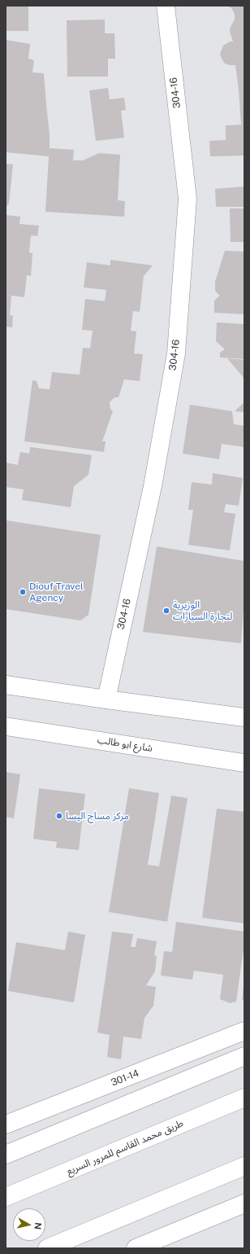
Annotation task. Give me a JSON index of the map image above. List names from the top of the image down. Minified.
{"streets":{"main road":["304-16","شارع ابو طالب","301-14","طريق محمد القاسم للمرور السريع"]},"places":["Diouf Travel Agency","الوزيرية لتجارة السيارات","مركز مساج اليسا"],"north":"right"}
